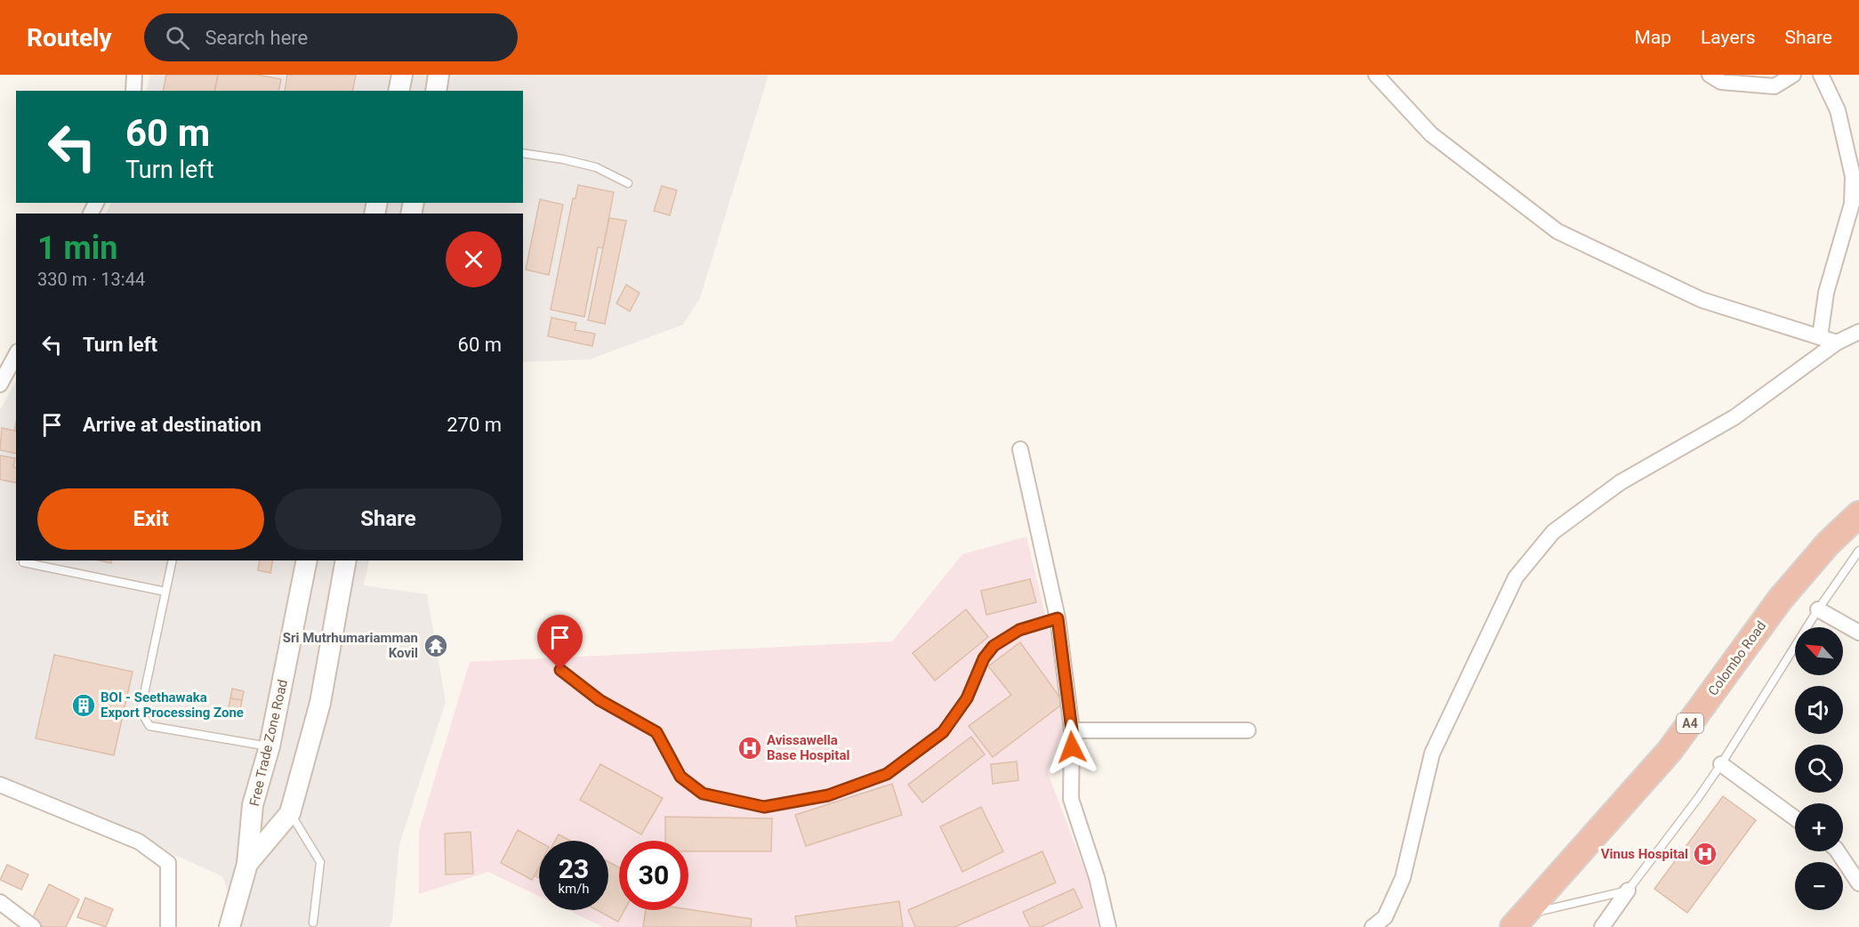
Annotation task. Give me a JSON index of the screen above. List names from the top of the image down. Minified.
{"streets":{"highway":["Colombo Road","A4"],"street":["Free Trade Zone Road"]},"places":{"temple":["Sri Mutrhumariamman Kovil"],"building":["BOI - Seethawaka Export Processing Zone"],"hospital":["Avissawella Base Hospital","Vinus Hospital"]},"north":"top left","page":{"header":"Routely","search":"Search here","nav":["Map","Layers","Share"],"turn":["60 m","Turn left"],"heading":["1 min","330 m · 13:44"],"list":[{"name":"Turn left","value":"60 m"},{"name":"Arrive at destination","value":"270 m"}],"buttons":["Exit","Share"],"map_buttons":["+","−"],"speed":"23 km/h","limit":"30"}}
